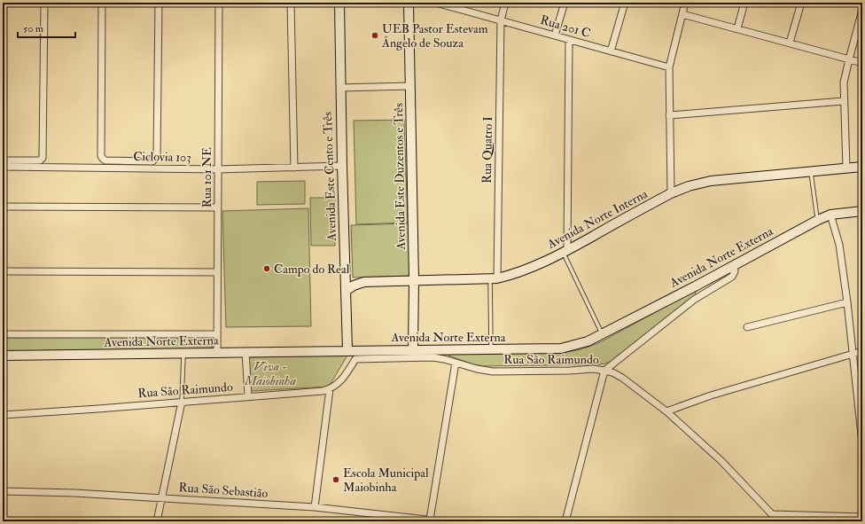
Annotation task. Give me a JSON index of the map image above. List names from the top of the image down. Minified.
{"streets":{"main road":["Avenida Este Cento e Três","Avenida Este Duzentos e Três","Avenida Norte Interna","Avenida Norte Externa"],"street":["Rua 201 C","Rua Quatro I","Ciclovia 103","Rua 101 NE","Rua São Raimundo","Rua São Sebastião"]},"crossings":[["Rua 201 C","Rua Quatro I"],["Rua Quatro I","Avenida Norte Interna"],["Ciclovia 103","Avenida Este Cento e Três"],["Ciclovia 103","Rua 101 NE"],["Avenida Este Cento e Três","Avenida Norte Interna"],["Avenida Este Cento e Três","Avenida Norte Externa"],["Avenida Este Cento e Três","Rua São Raimundo"],["Avenida Este Duzentos e Três","Avenida Norte Interna"],["Avenida Este Duzentos e Três","Avenida Norte Externa"],["Rua 101 NE","Avenida Norte Externa"],["Avenida Norte Externa","Rua São Raimundo"]],"parks":["Viva - Maiobinha"],"places":["UEB Pastor Estevam Ângelo de Souza","Campo do Real","Escola Municipal Maiobinha"],"scale_bar":"50 m"}
